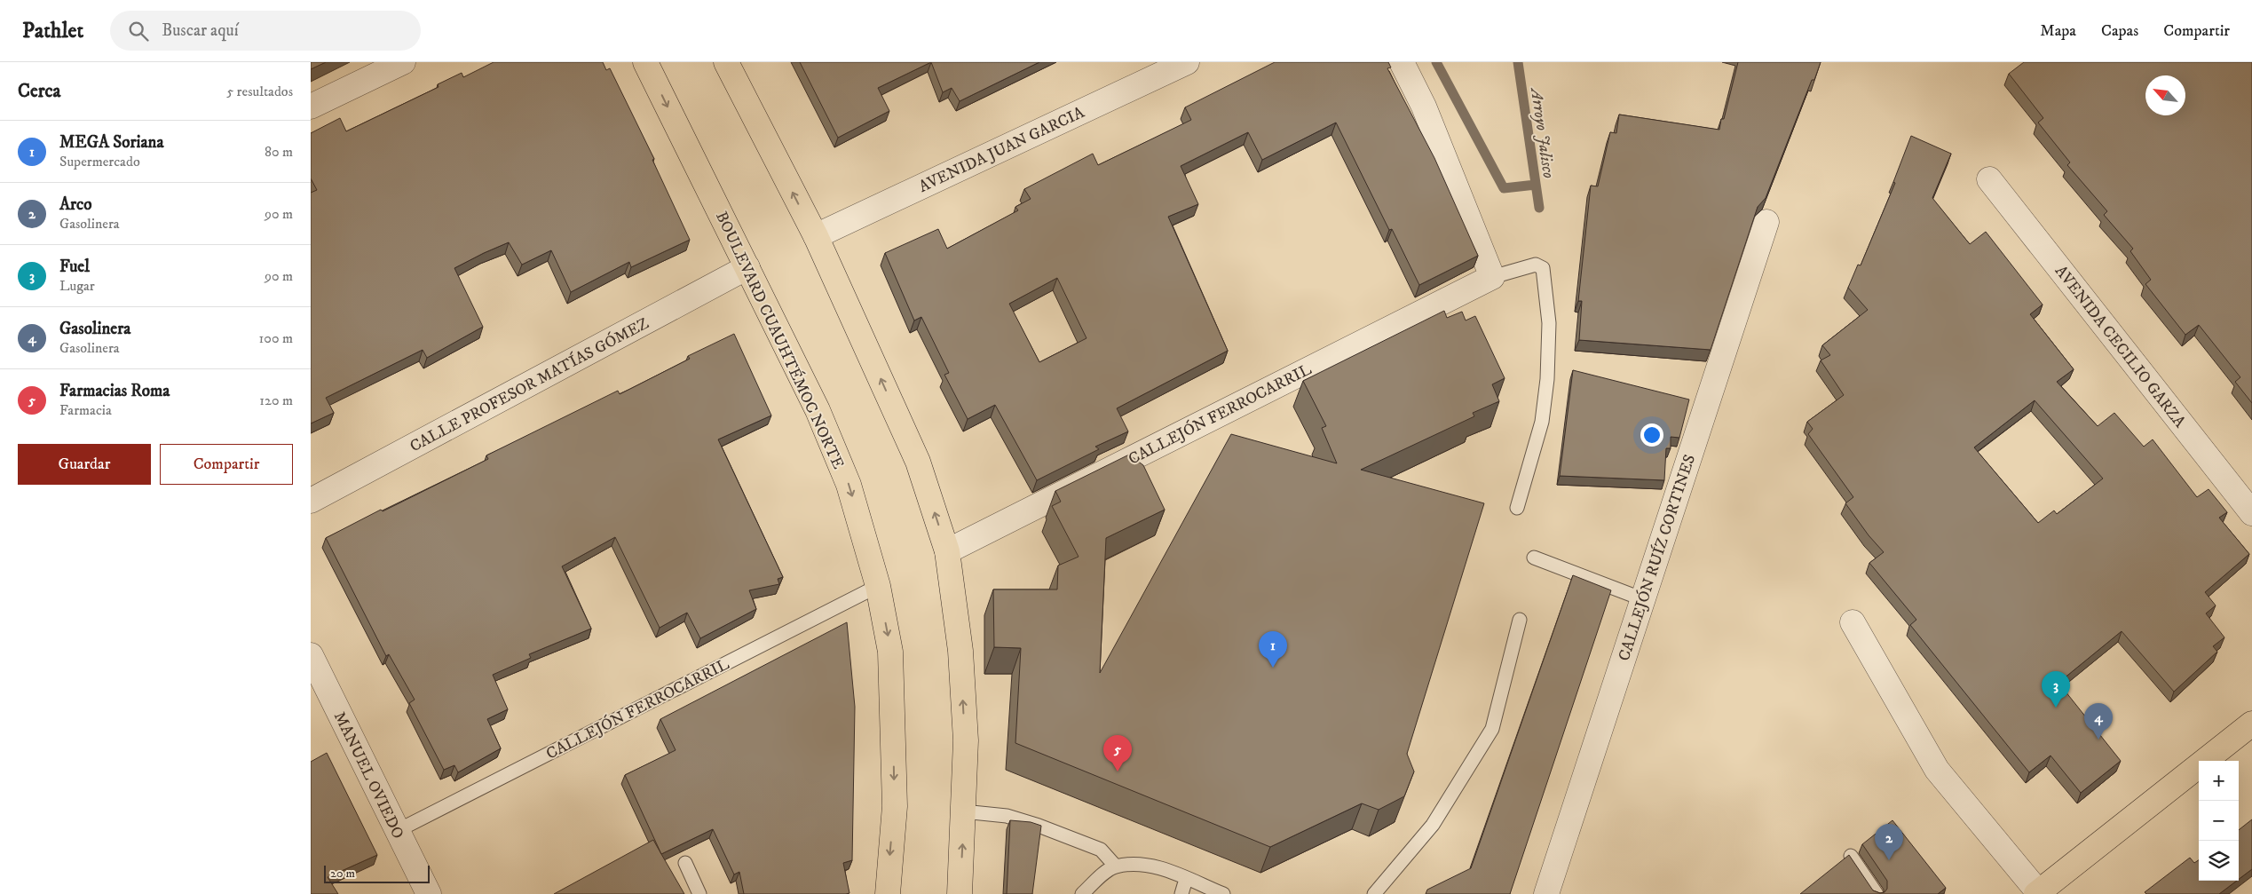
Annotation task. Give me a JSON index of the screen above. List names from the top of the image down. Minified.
{"streets":{"main road":["BOULEVARD CUAUHTÉMOC NORTE"],"street":["AVENIDA JUAN GARCIA","AVENIDA CECILIO GARZA","CALLE PROFESOR MATÍAS GÓMEZ","CALLEJÓN FERROCARRIL","CALLEJÓN RUÍZ CORTINES","MANUEL OVIEDO"]},"crossings":[["BOULEVARD CUAUHTÉMOC NORTE","CALLE PROFESOR MATÍAS GÓMEZ"],["BOULEVARD CUAUHTÉMOC NORTE","CALLEJÓN FERROCARRIL"],["CALLEJÓN FERROCARRIL","MANUEL OVIEDO"]],"water":["Arroyo Jalisco"],"scale_bar":"20 m","north":"top left","page":{"header":"Pathlet","search":"Buscar aquí","nav":["Mapa","Capas","Compartir"],"heading":["Cerca","5 resultados"],"list":[{"mark":"1","name":"MEGA Soriana","note":"Supermercado","value":"80 m"},{"mark":"2","name":"Arco","note":"Gasolinera","value":"90 m"},{"mark":"3","name":"Fuel","note":"Lugar","value":"90 m"},{"mark":"4","name":"Gasolinera","note":"Gasolinera","value":"100 m"},{"mark":"5","name":"Farmacias Roma","note":"Farmacia","value":"120 m"}],"buttons":["Guardar","Compartir"],"pins":["1","3","4","5","2"],"map_buttons":["+","−"],"scale":"20 m"}}
